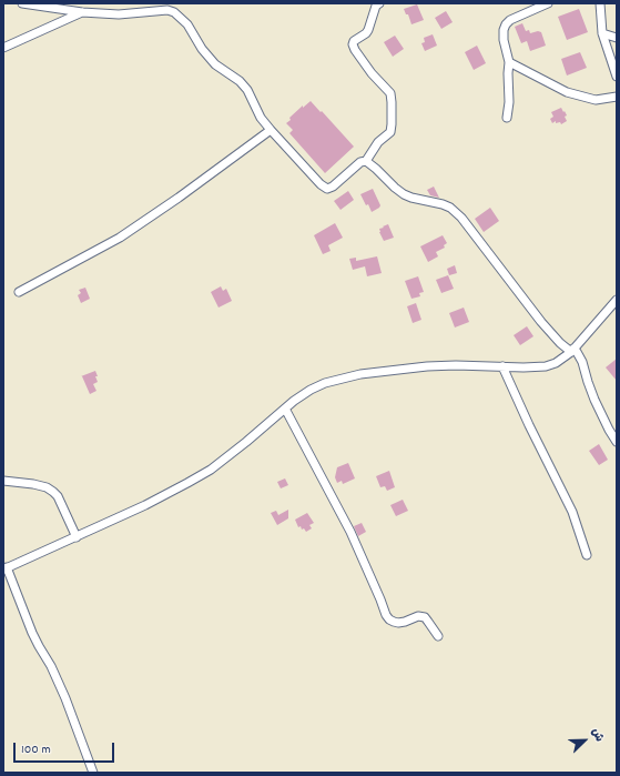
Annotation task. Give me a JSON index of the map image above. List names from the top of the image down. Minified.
{"scale_bar":"100 m","north":"top right"}
